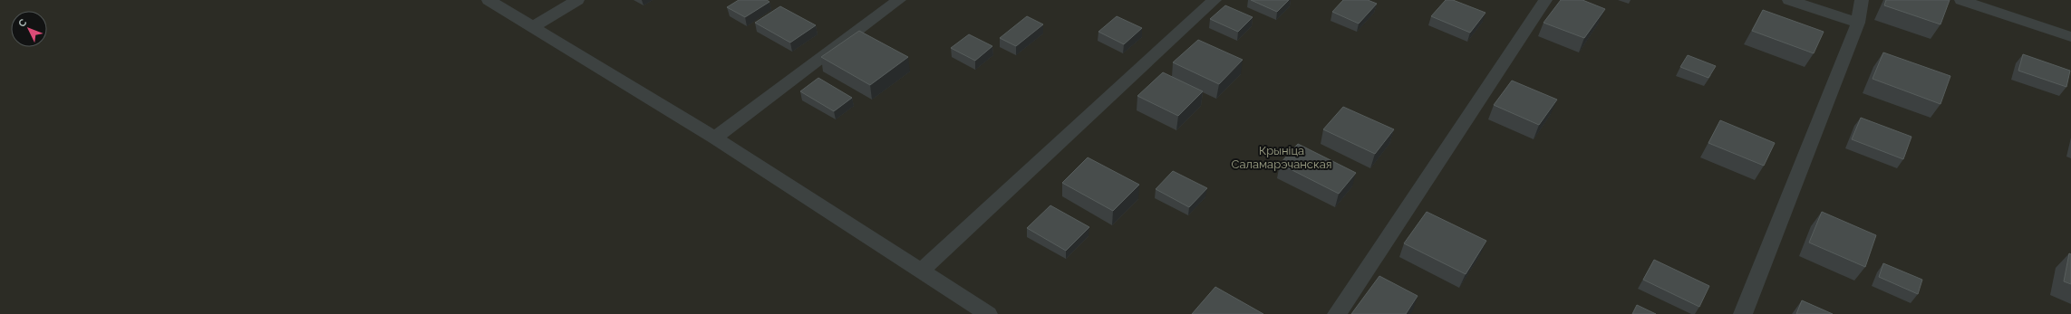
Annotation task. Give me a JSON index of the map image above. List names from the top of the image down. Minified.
{"parks":["Крыніца Саламарэчанская"],"north":"top left"}
